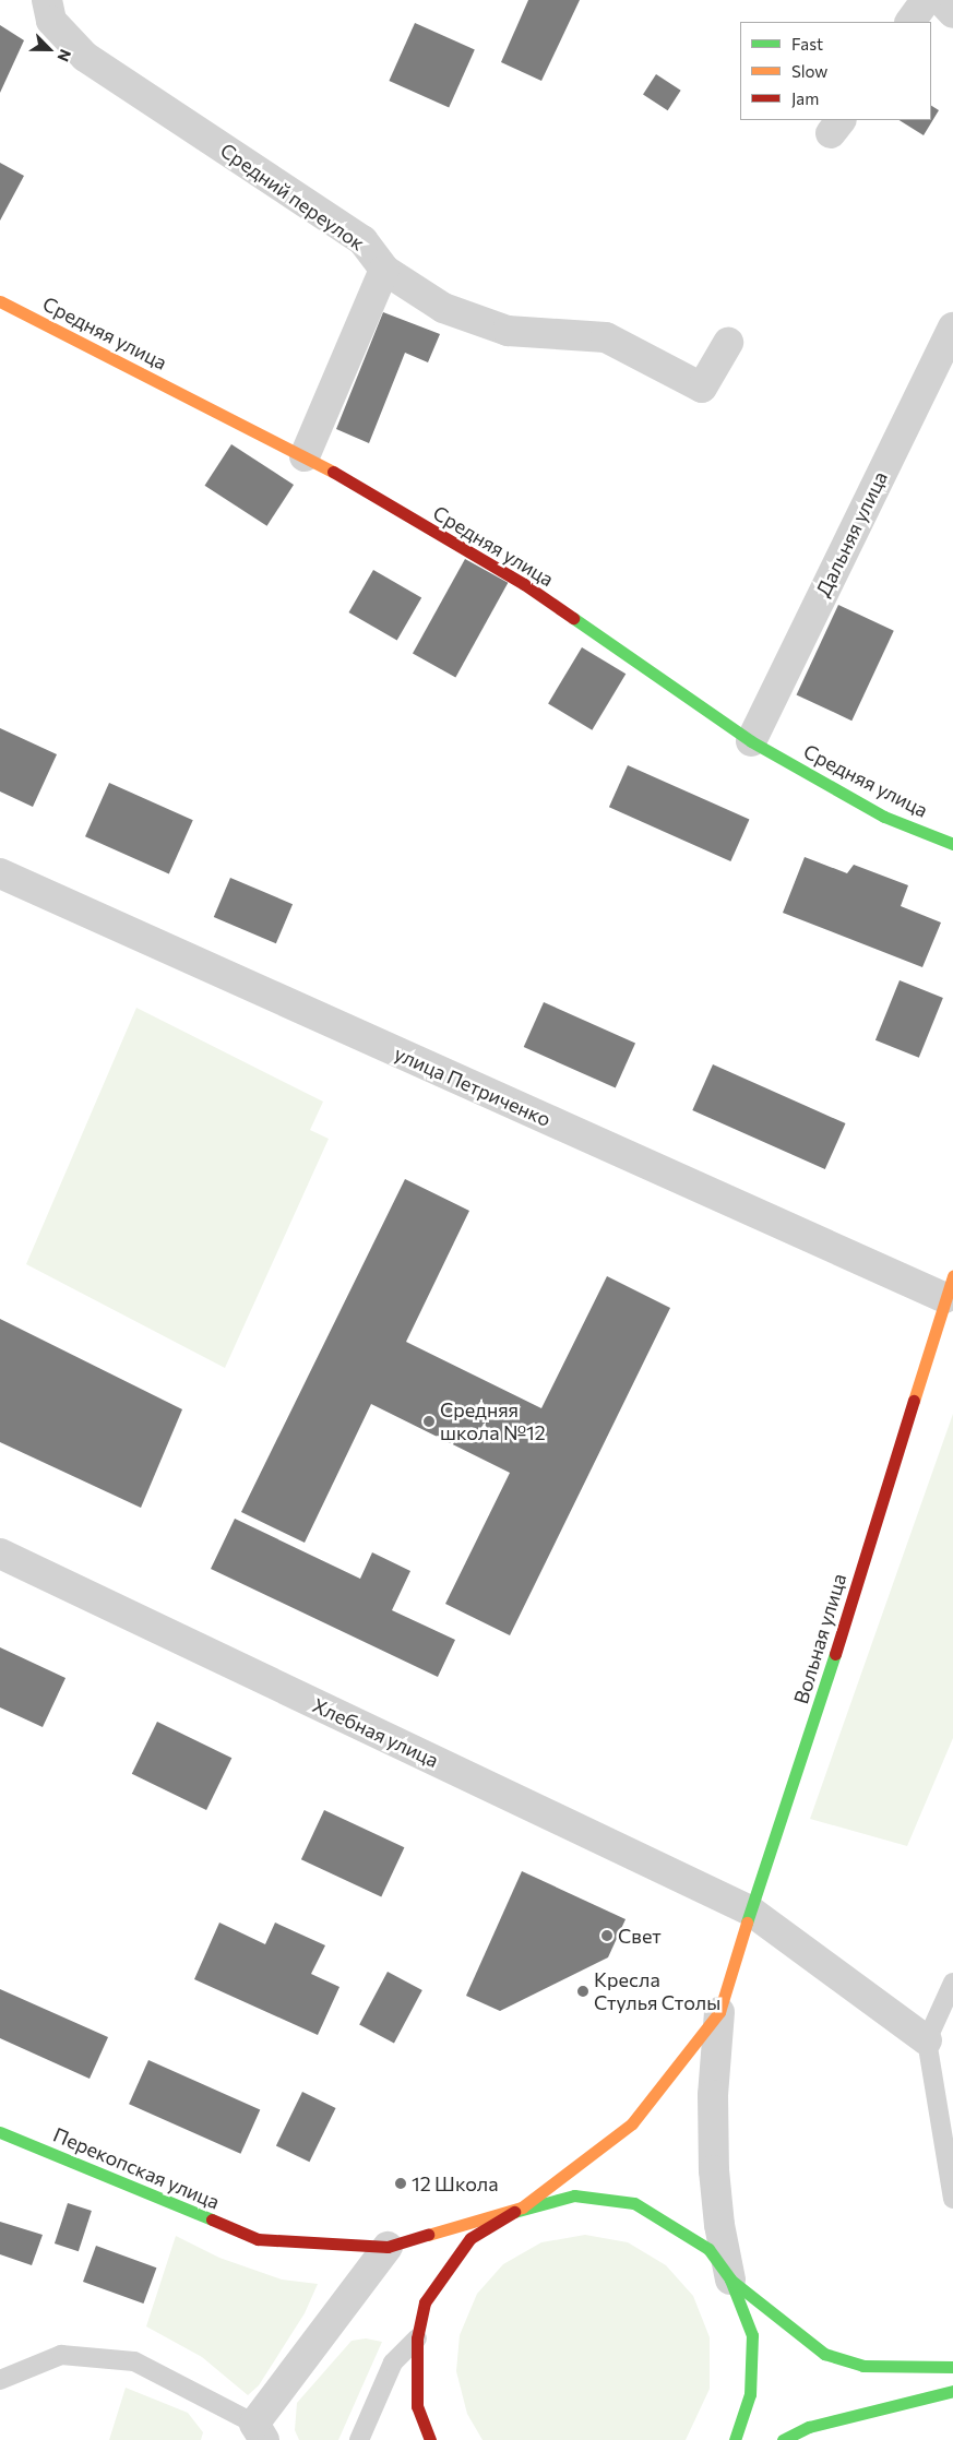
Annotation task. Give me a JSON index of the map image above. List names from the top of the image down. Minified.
{"streets":{"street":["Средний переулок","Средняя улица","Дальняя улица","улица Петриченко","Вольная улица","Хлебная улица","Перекопская улица"]},"crossings":[["Средняя улица","Дальняя улица"],["улица Петриченко","Вольная улица"],["Вольная улица","Хлебная улица"]],"places":["Средняя школа №12","Свет","Кресла Стулья Столы","12 Школа"],"legend":["Fast","Slow","Jam"],"north":"bottom right"}
